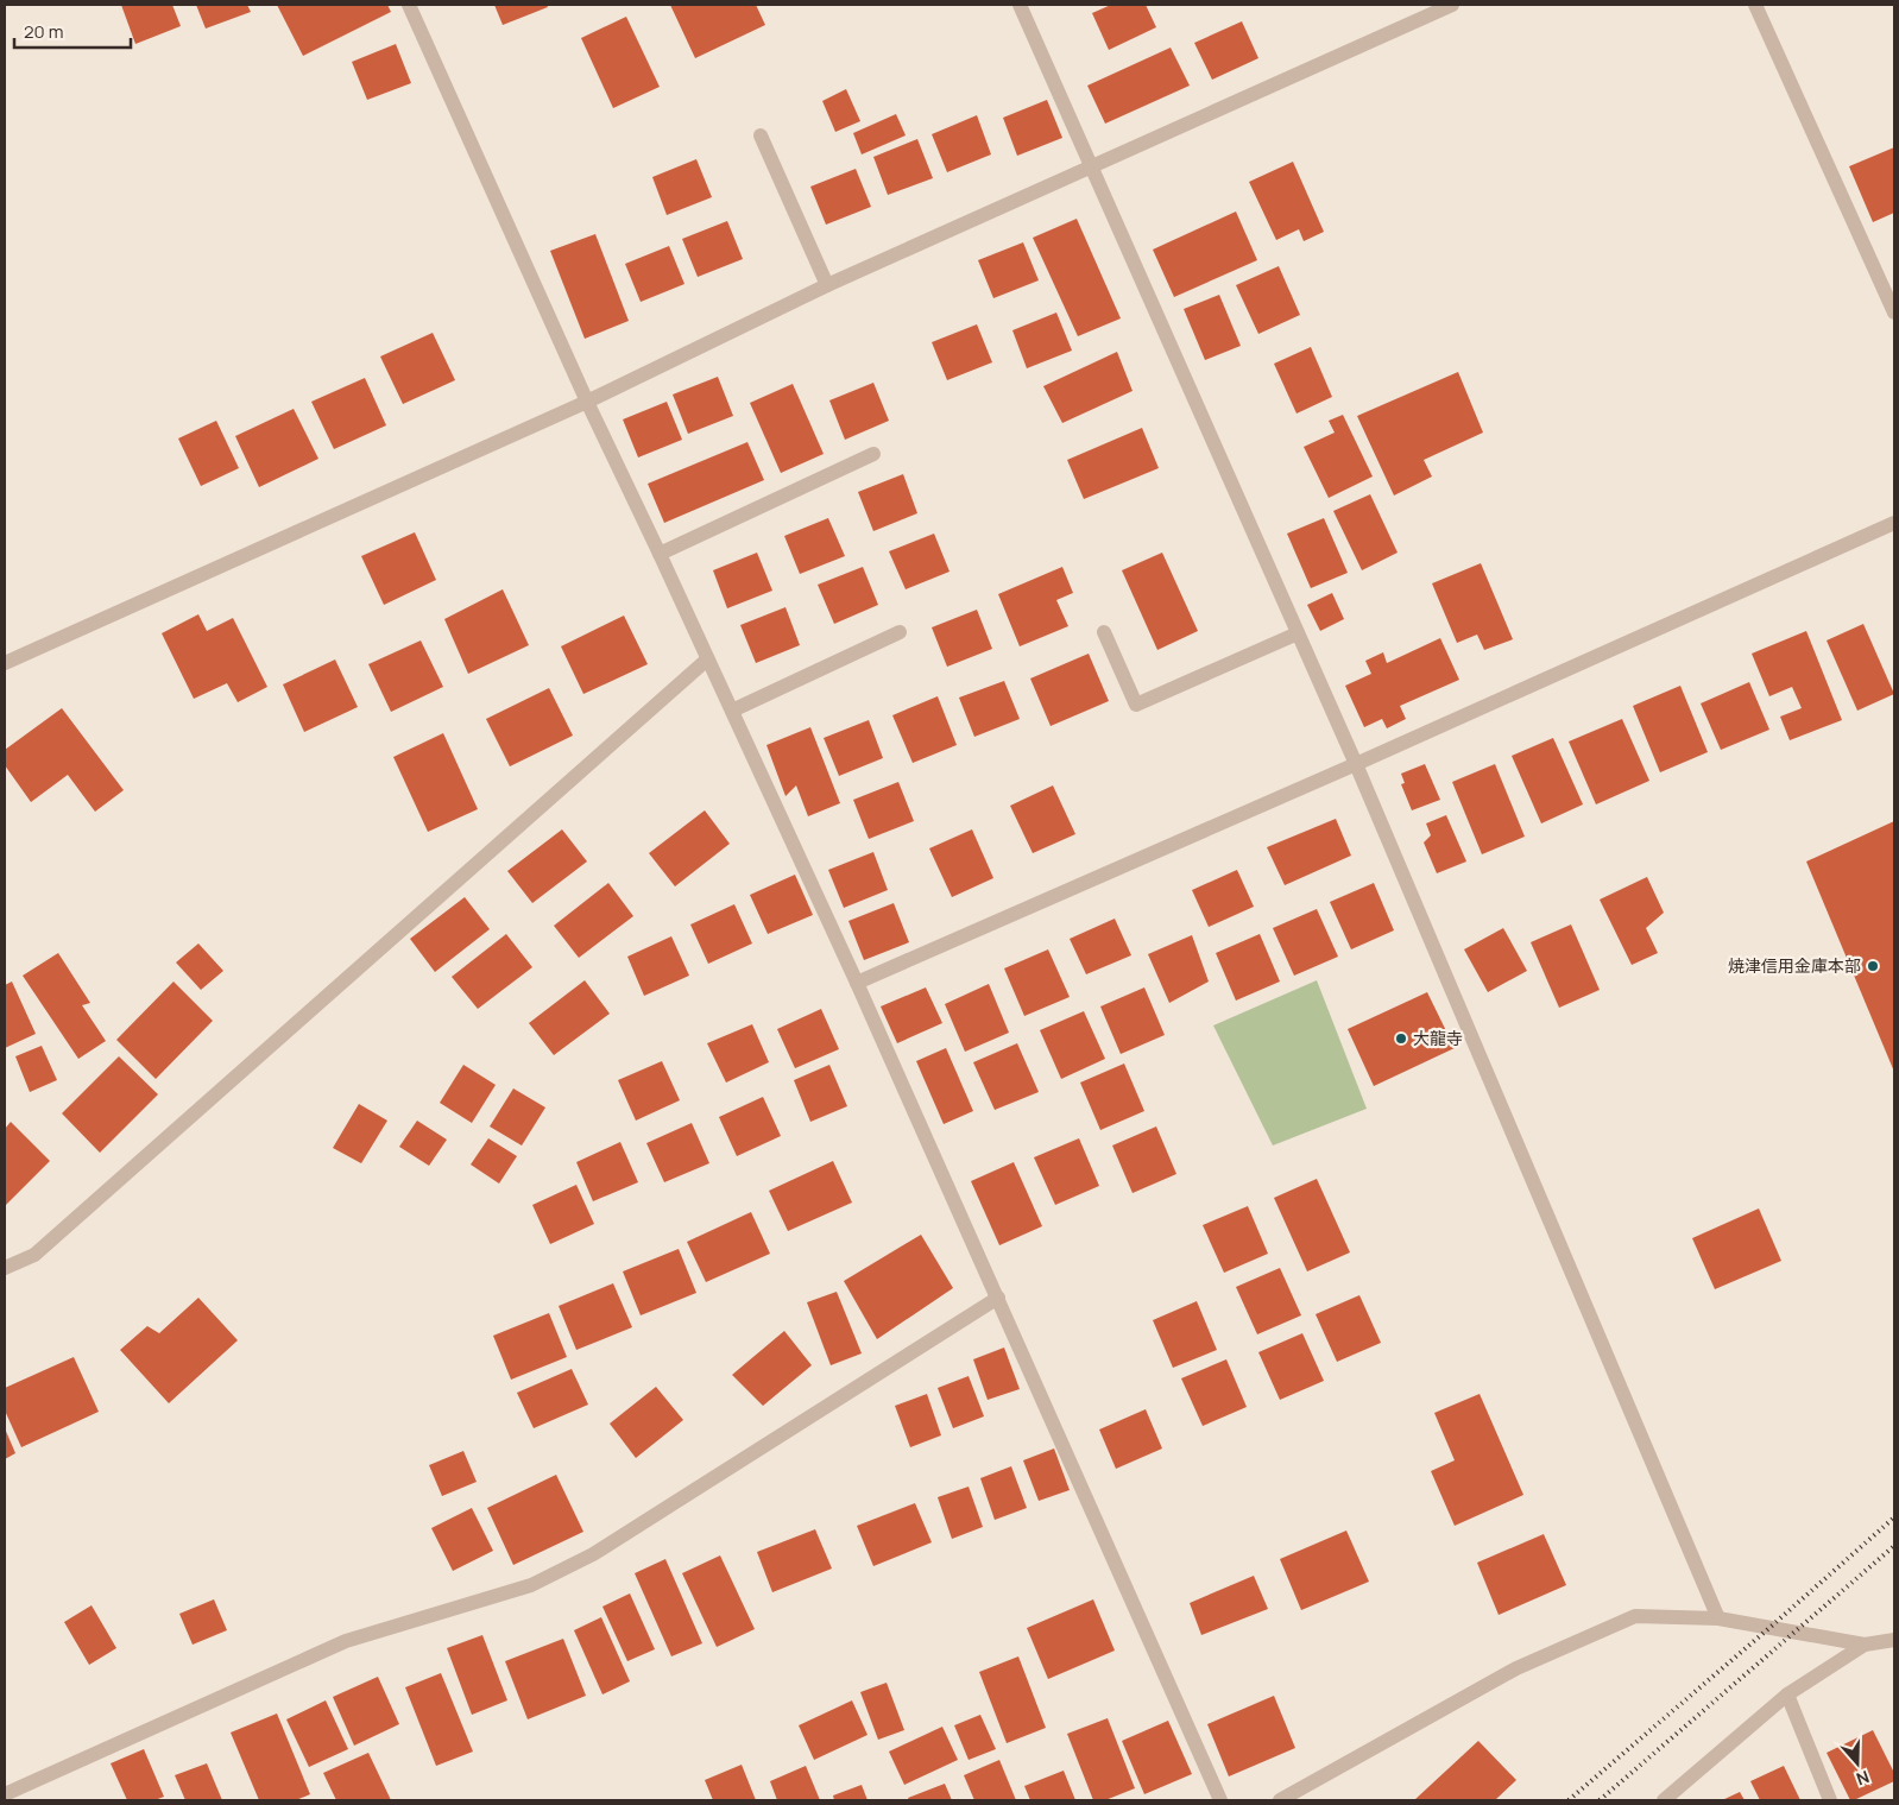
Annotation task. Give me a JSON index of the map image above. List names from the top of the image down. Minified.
{"places":["焼津信用金庫本部","大龍寺"],"scale_bar":"20 m","north":"bottom"}
